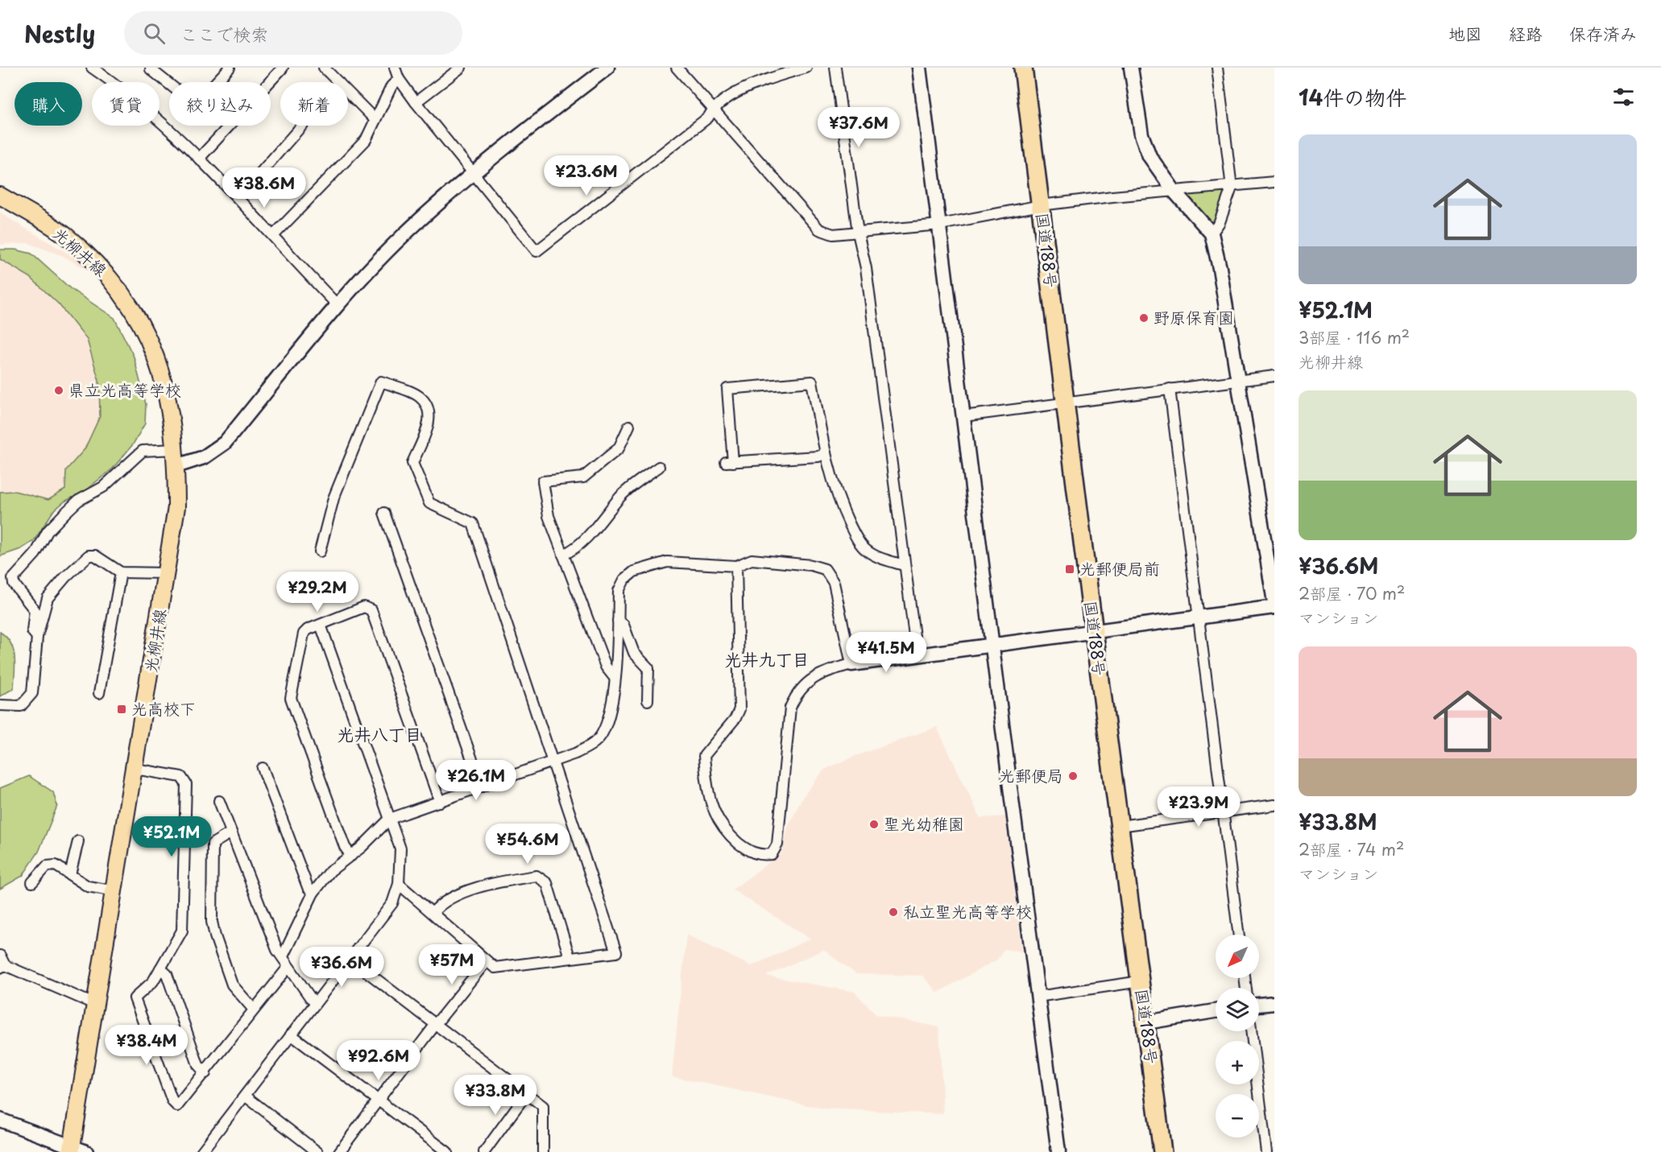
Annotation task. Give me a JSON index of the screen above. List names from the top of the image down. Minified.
{"streets":{"highway":["国道188号"],"main road":["光柳井線"]},"districts":["光井九丁目","光井八丁目"],"places":{"other":["野原保育園","県立光高等学校","光郵便局","聖光幼稚園","私立聖光高等学校"],"transit":["光郵便局前","光高校下"]},"north":"bottom left","page":{"header":"Nestly","search":"ここで検索","nav":["地図","経路","保存済み"],"heading":"14件の物件","chip":["購入","賃貸","絞り込み","新着"],"price":["¥37.6M","¥23.6M","¥38.6M","¥29.2M","¥41.5M","¥26.1M","¥23.9M","¥52.1M","¥54.6M","¥57M","¥36.6M","¥38.4M","¥92.6M","¥33.8M"],"list":[{"name":"¥52.1M","note":"3部屋 · 116 m² · 光柳井線"},{"name":"¥36.6M","note":"2部屋 · 70 m² · マンション"},{"name":"¥33.8M","note":"2部屋 · 74 m² · マンション"}],"map_buttons":["+","−"]}}
